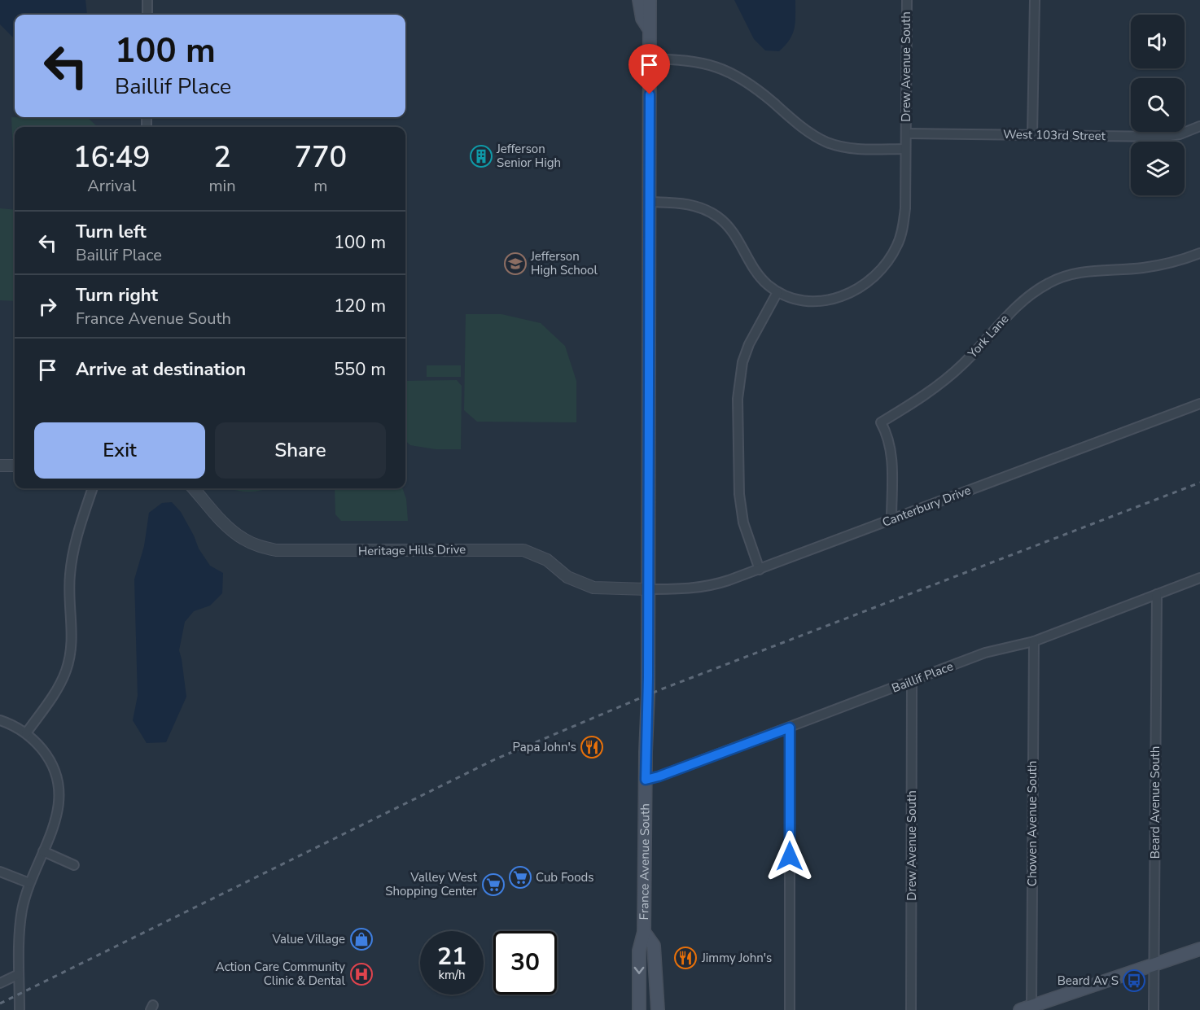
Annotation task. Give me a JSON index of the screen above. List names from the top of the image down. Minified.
{"streets":{"main road":["France Avenue South"],"street":["Drew Avenue South","West 103rd Street","York Lane","Canterbury Drive","Heritage Hills Drive","Baillif Place","Beard Avenue South","Chowen Avenue South"]},"crossings":[["Drew Avenue South","West 103rd Street"],["Drew Avenue South","Baillif Place"],["York Lane","Canterbury Drive"],["Canterbury Drive","Heritage Hills Drive"],["Canterbury Drive","France Avenue South"],["Heritage Hills Drive","France Avenue South"],["Baillif Place","Beard Avenue South"],["Baillif Place","Chowen Avenue South"],["Baillif Place","France Avenue South"]],"places":{"building":["Jefferson Senior High"],"school or university":["Jefferson High School"],"restaurant":["Papa John's","Jimmy John's"],"supermarket":["Cub Foods","Valley West Shopping Center"],"shop":["Value Village"],"hospital":["Action Care Community Clinic & Dental"],"bus stop":["Beard Av S"]},"page":{"turn":["100 m","Baillif Place"],"eta":["16:49","Arrival","2","min","770","m"],"list":[{"name":"Turn left","note":"Baillif Place","value":"100 m"},{"name":"Turn right","note":"France Avenue South","value":"120 m"},{"name":"Arrive at destination","value":"550 m"}],"buttons":["Exit","Share"],"speed":"21 km/h","limit":"30"}}
